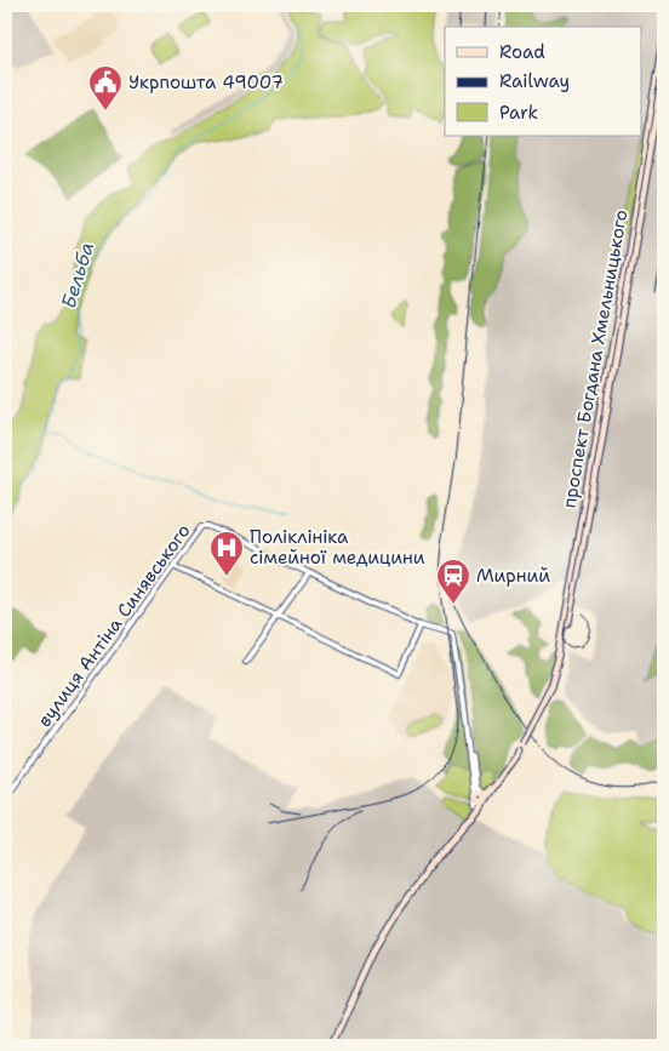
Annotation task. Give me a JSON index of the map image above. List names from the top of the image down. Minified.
{"streets":{"main road":["проспект Богдана Хмельницького"],"street":["вулиця Антіна Синявського"]},"water":["Бельба"],"places":{"public building":["Укрпошта 49007"],"hospital":["Поліклініка сімейної медицини"],"station":["Мирний"]},"legend":["Road","Railway","Park"]}
